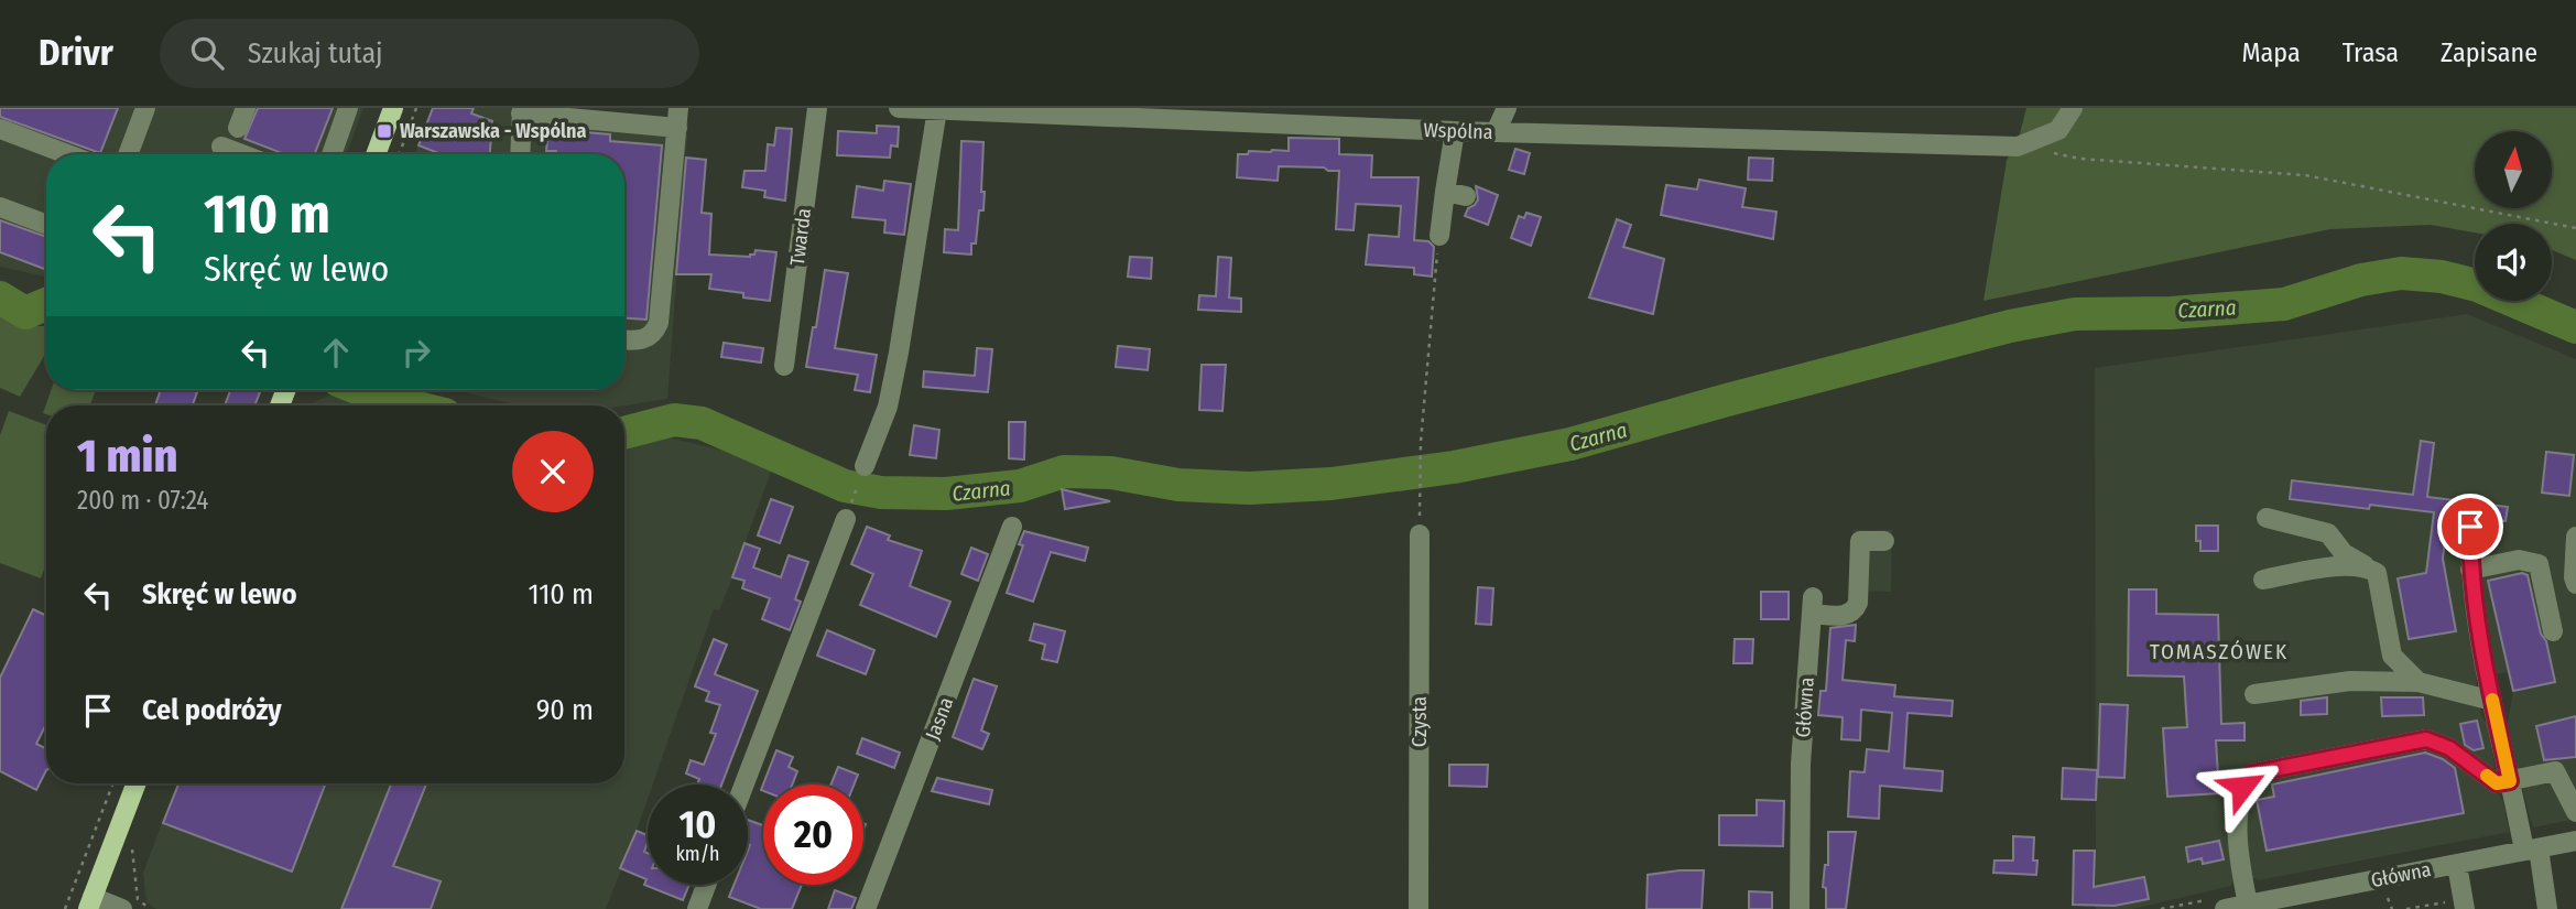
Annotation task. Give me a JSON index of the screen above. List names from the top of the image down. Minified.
{"streets":{"street":["Wspólna","Twarda","Główna","Jasna","Czysta"]},"districts":["TOMASZÓWEK"],"water":["Czarna"],"places":{"transit":["Warszawska - Wspólna"]},"north":"top","page":{"header":"Drivr","search":"Szukaj tutaj","nav":["Mapa","Trasa","Zapisane"],"turn":["110 m","Skręć w lewo"],"heading":["1 min","200 m · 07:24"],"list":[{"name":"Skręć w lewo","value":"110 m"},{"name":"Cel podróży","value":"90 m"}],"speed":"10 km/h","limit":"20"}}
